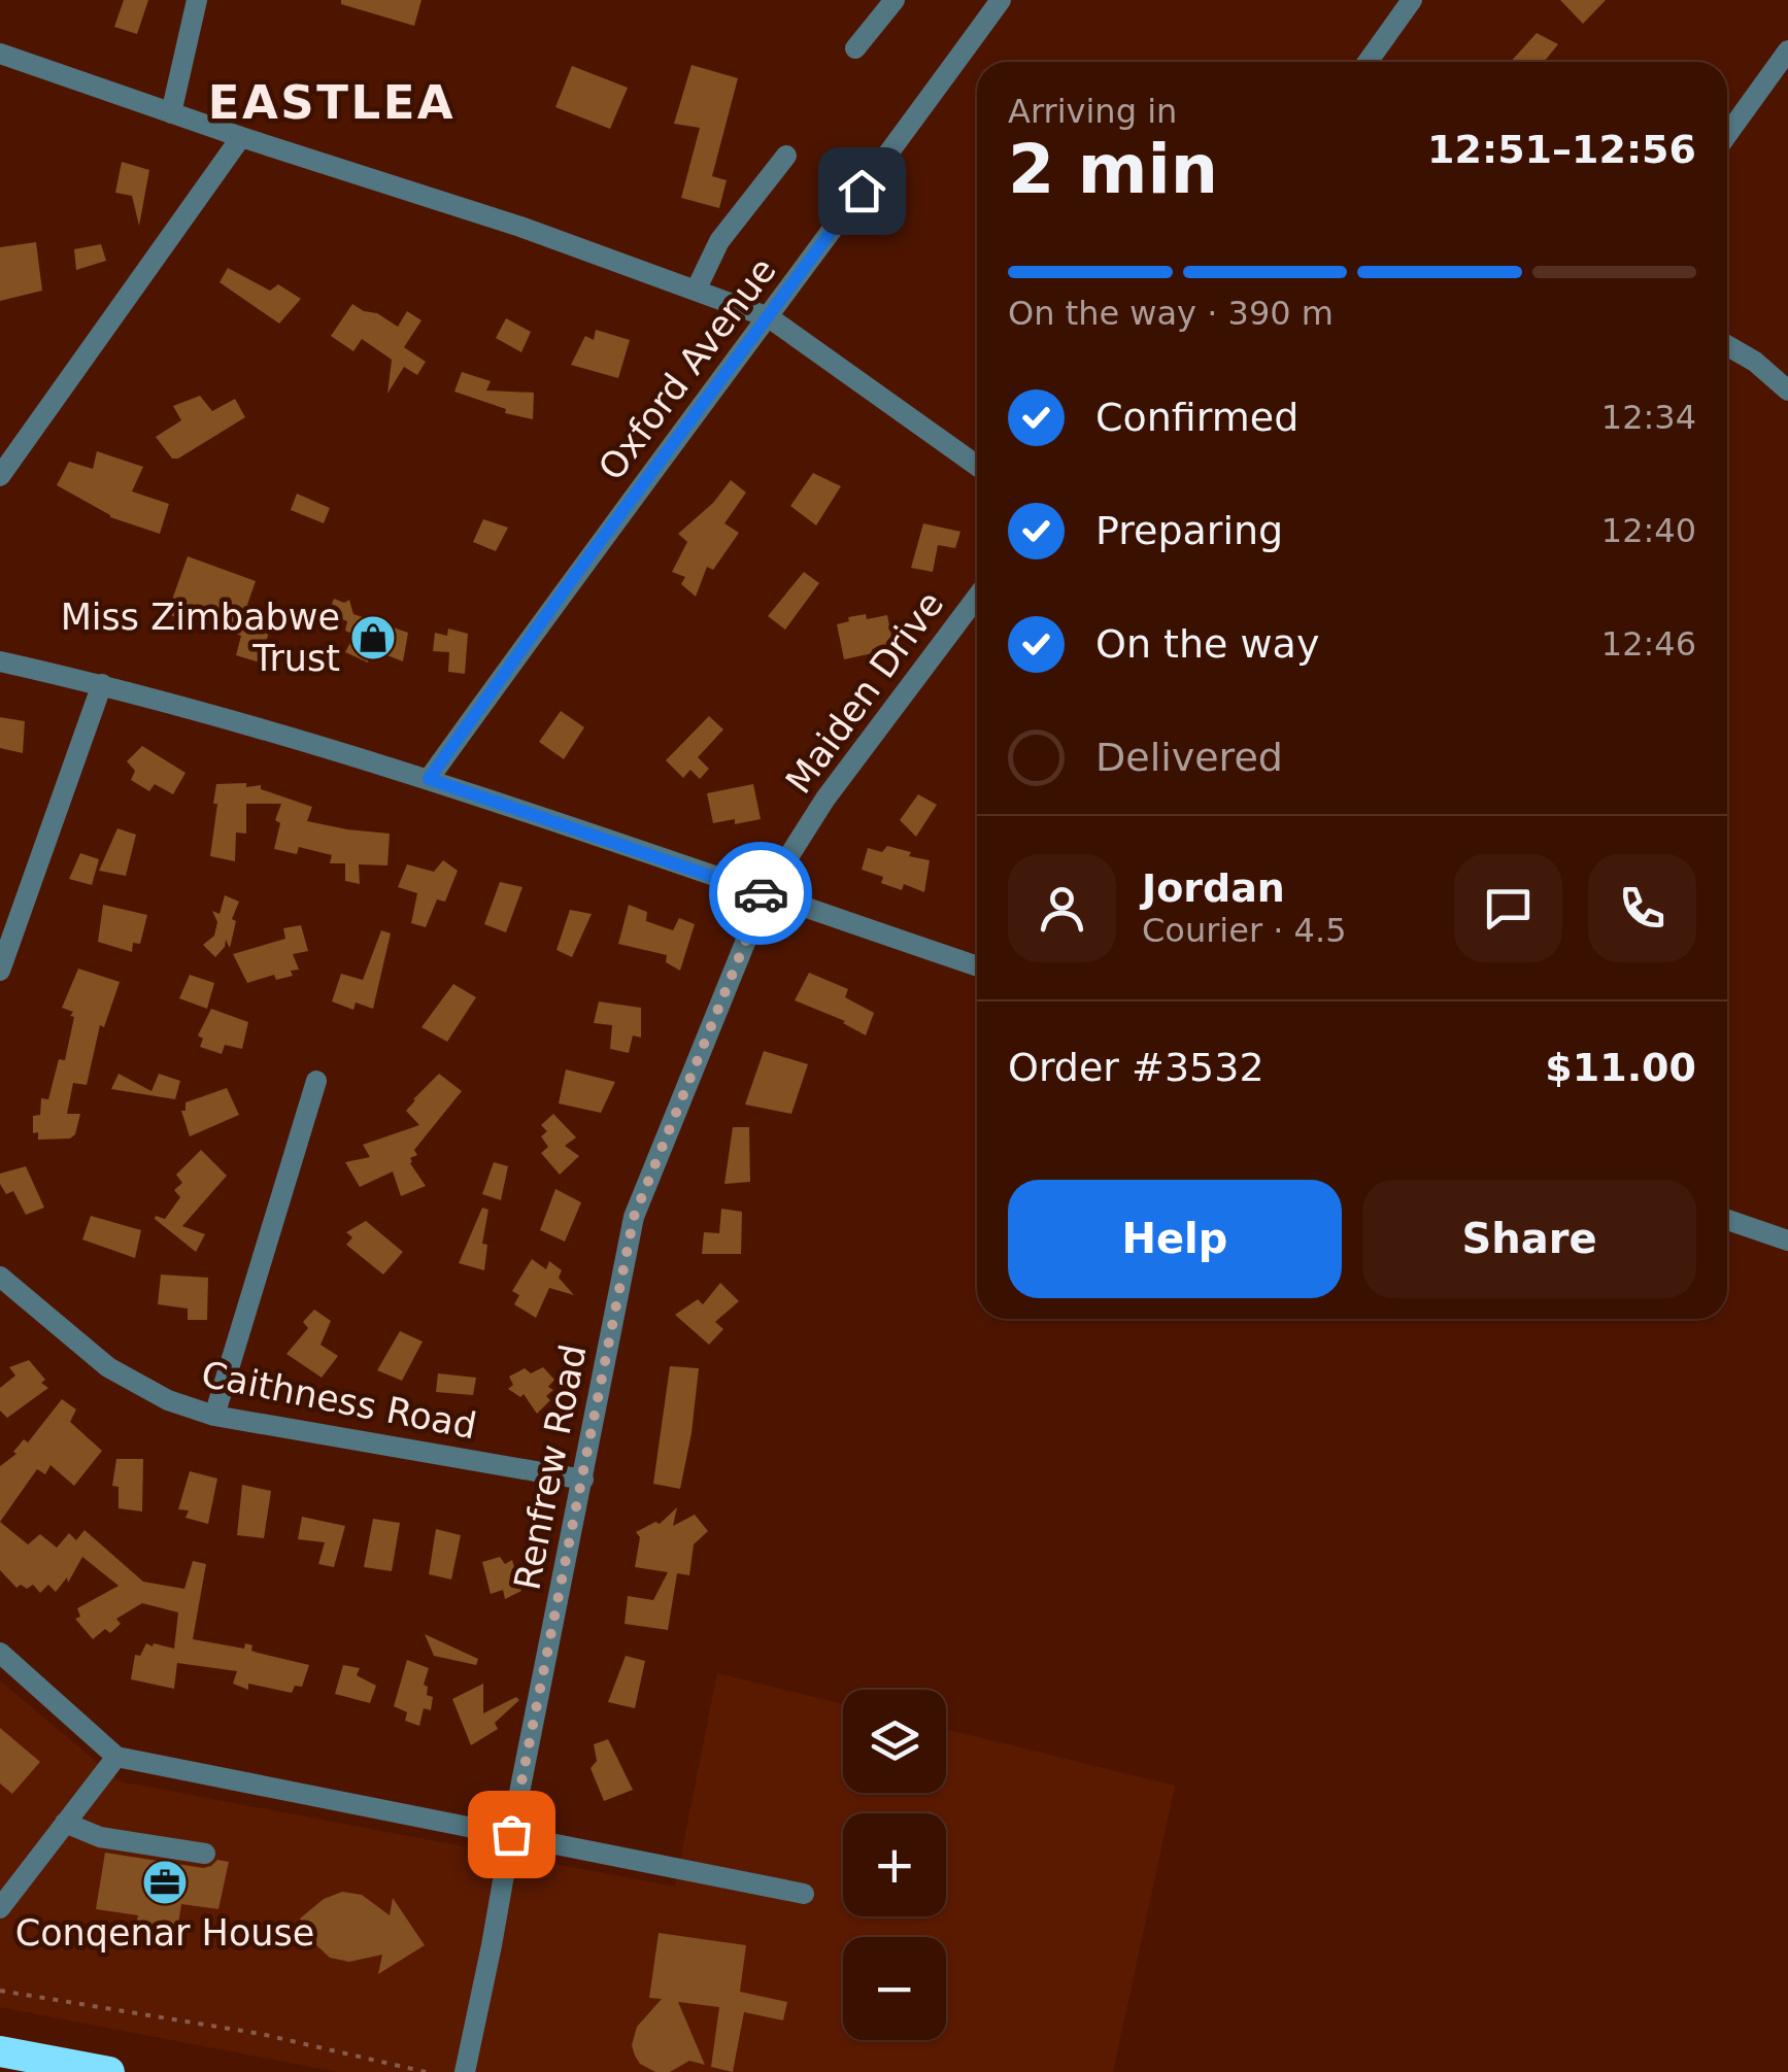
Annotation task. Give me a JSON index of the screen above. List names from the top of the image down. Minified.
{"streets":{"street":["Oxford Avenue","Maiden Drive","Caithness Road","Renfrew Road"]},"crossings":[["Maiden Drive","Renfrew Road"],["Caithness Road","Renfrew Road"]],"districts":["EASTLEA"],"places":{"shop":["Miss Zimbabwe Trust"],"office":["Conqenar House"]},"page":{"heading":["2 min","Arriving in","12:51–12:56"],"panel":["Jordan","Courier · 4.5","Order #3532","$11.00"],"bar":"On the way · 390 m","list":[["Confirmed","12:34"],["Preparing","12:40"],["On the way","12:46"],"Delivered"],"buttons":["Help","Share"],"map_buttons":["+","−"]}}
